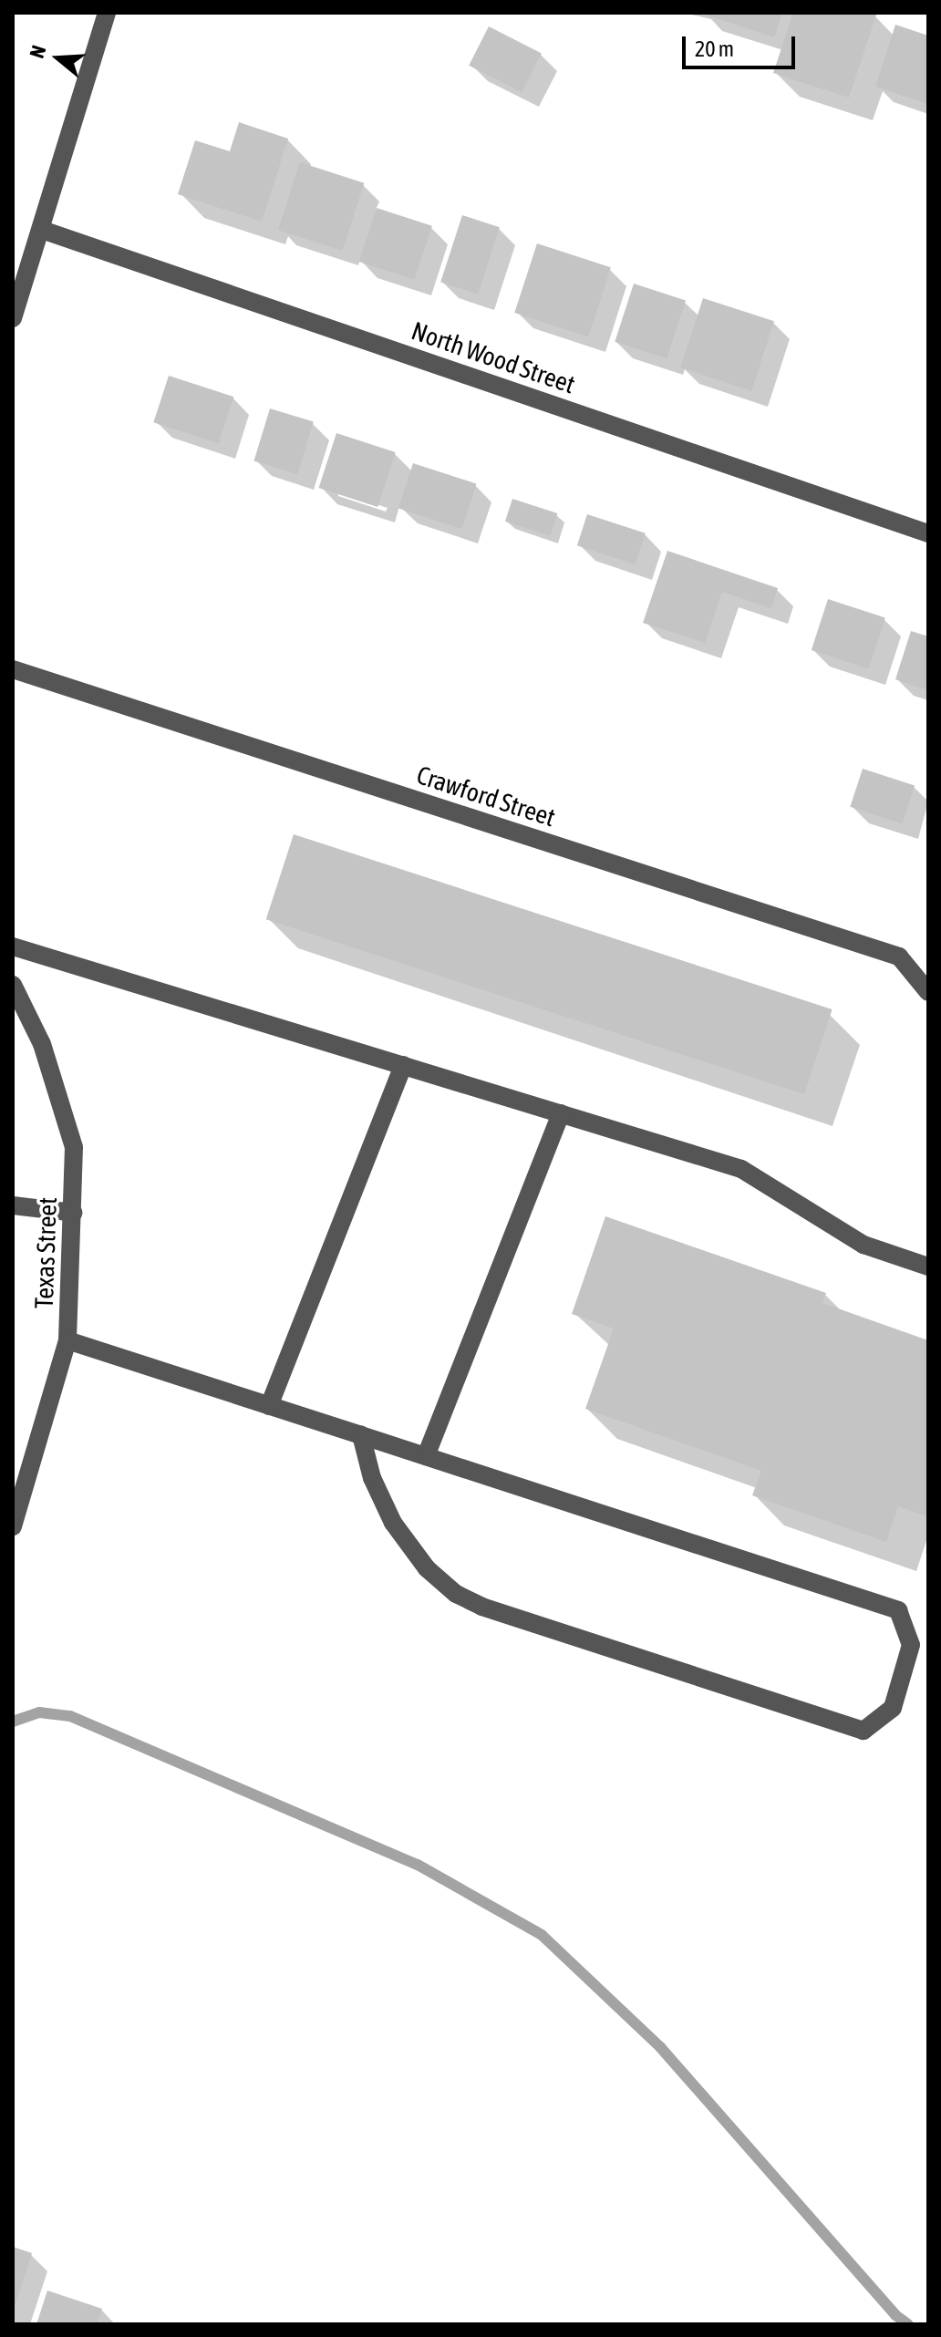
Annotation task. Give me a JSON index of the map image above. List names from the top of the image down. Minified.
{"streets":{"street":["North Wood Street","Crawford Street","Texas Street"]},"scale_bar":"20 m","north":"left"}
